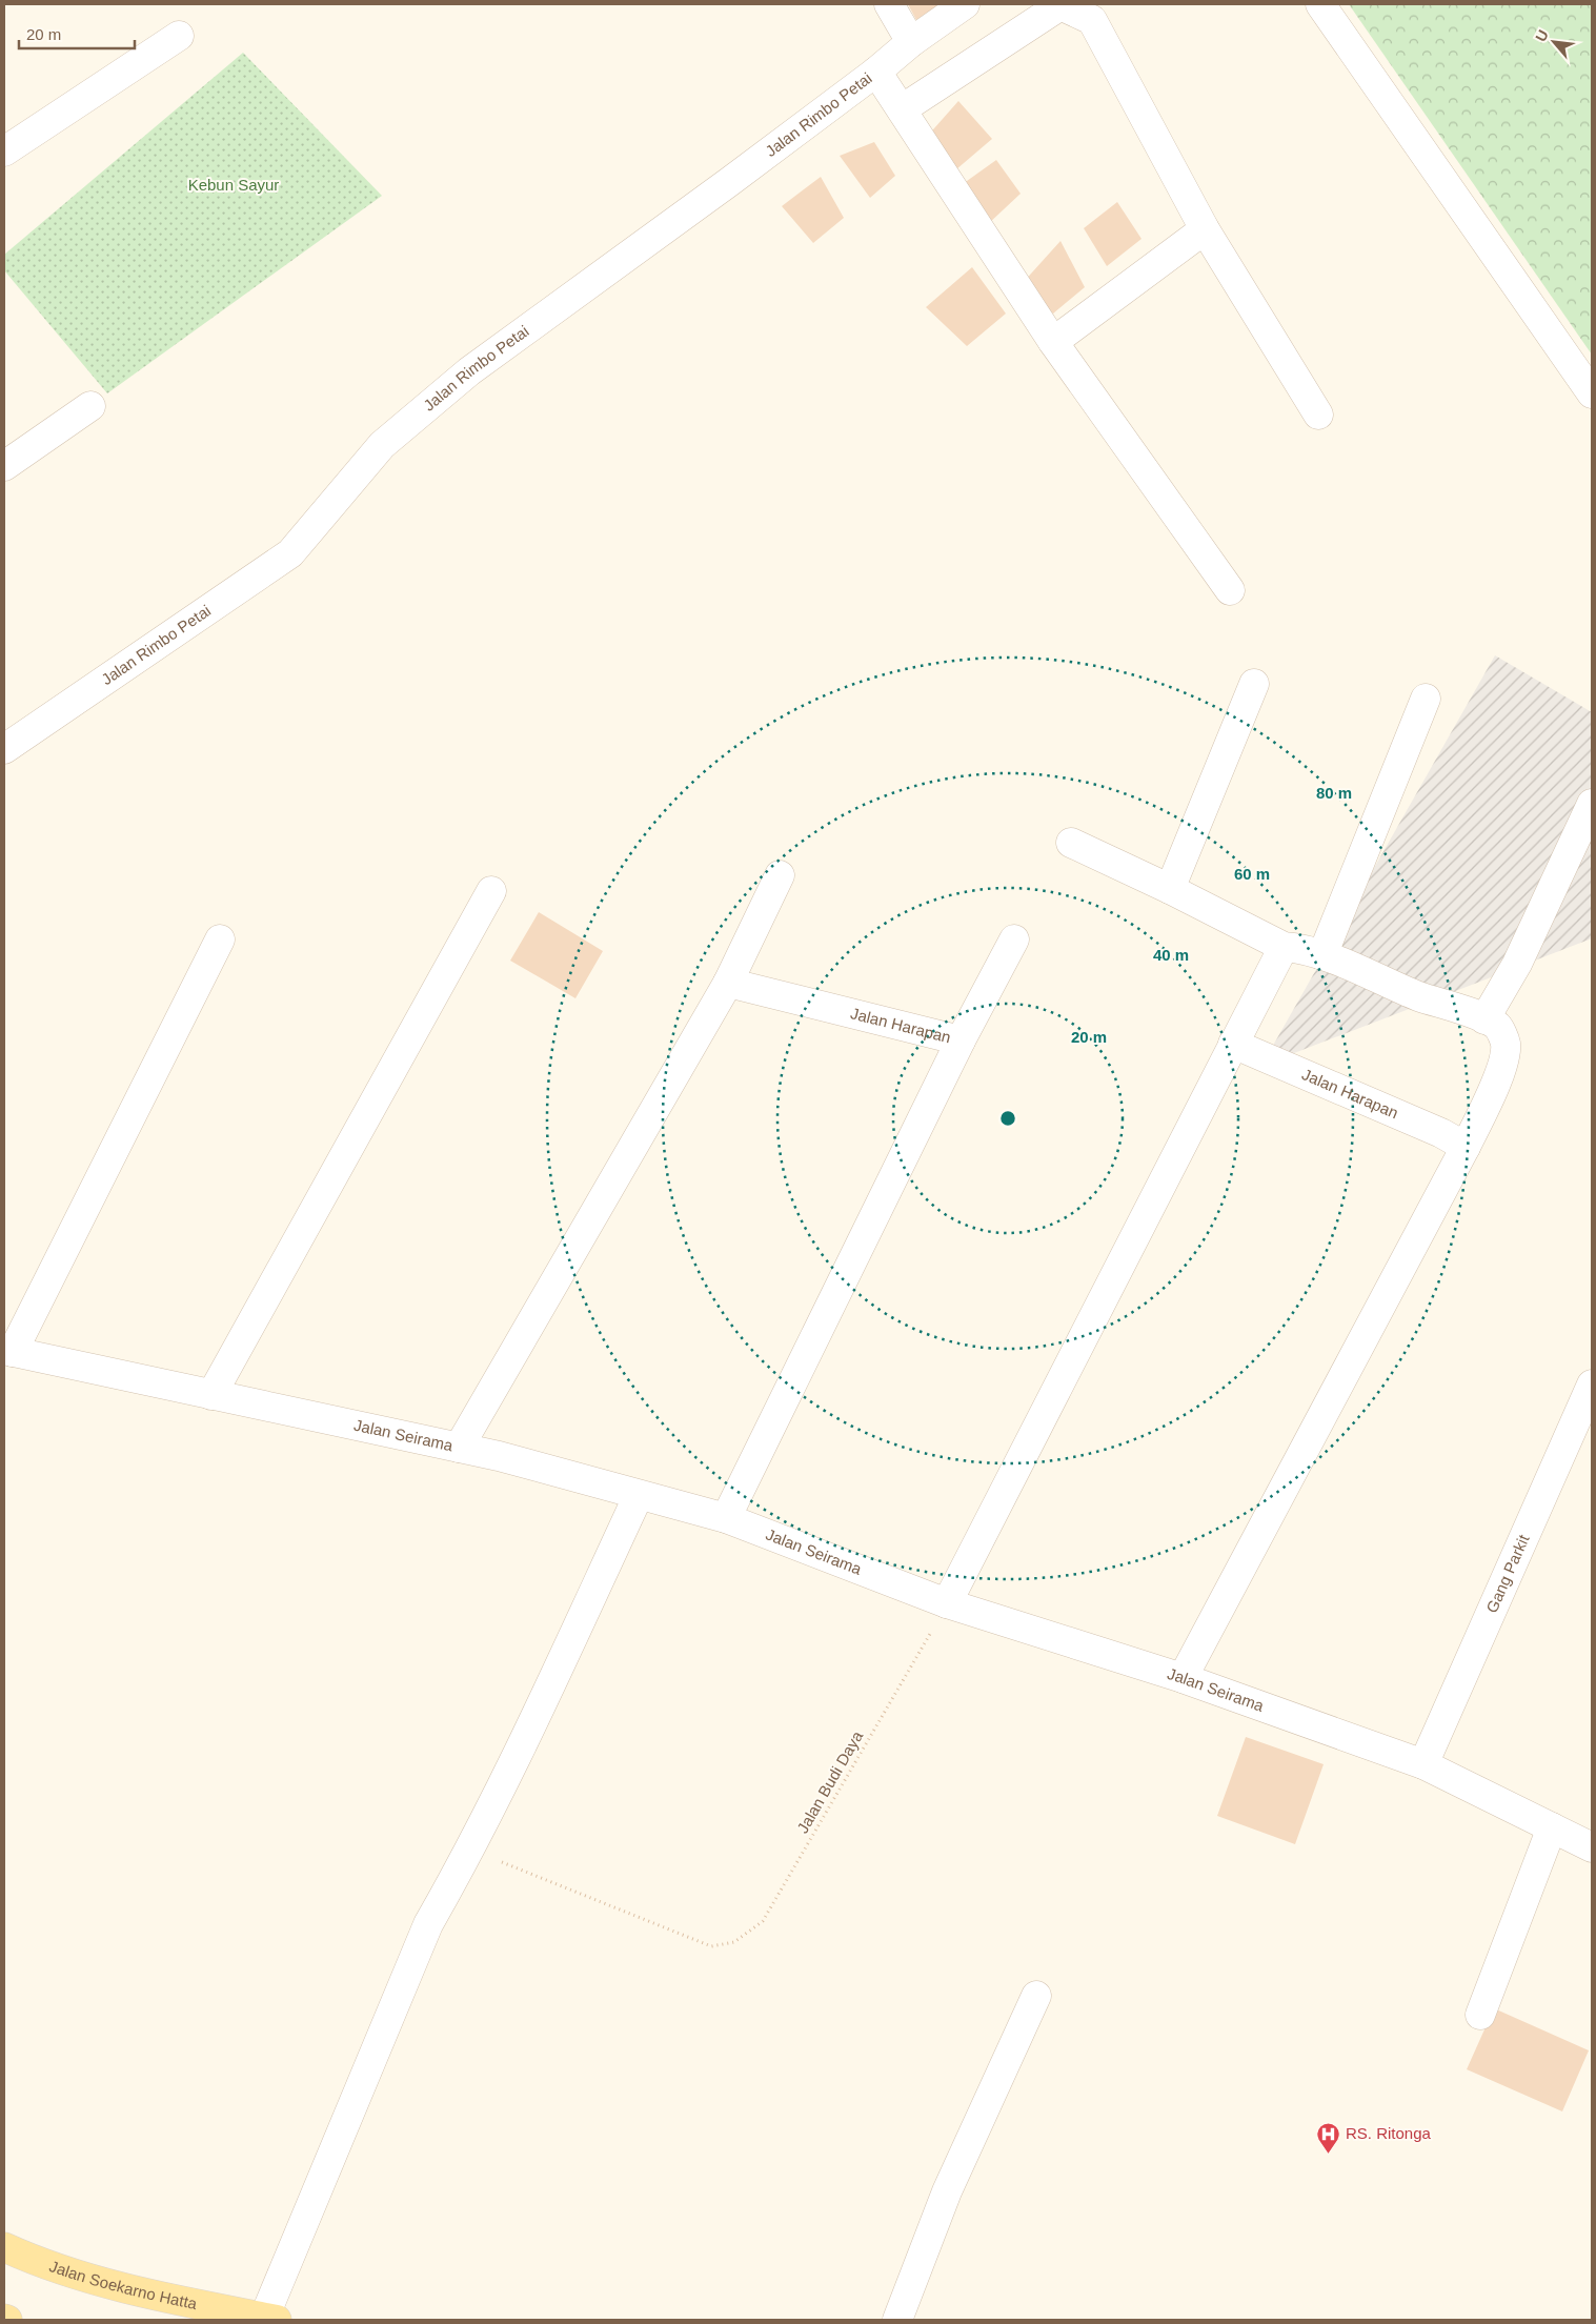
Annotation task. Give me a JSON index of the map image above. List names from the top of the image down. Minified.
{"streets":{"main road":["Jalan Soekarno Hatta"],"street":["Jalan Rimbo Petai","Jalan Harapan","Jalan Seirama","Gang Parkit"],"path":["Jalan Budi Daya"]},"crossings":[["Jalan Seirama","Gang Parkit"],["Jalan Seirama","Jalan Budi Daya"]],"parks":["Kebun Sayur"],"places":{"hospital":["RS. Ritonga"]},"scale_bar":"20 m","north":"top left","rings":["80 m","60 m","40 m","20 m"]}
